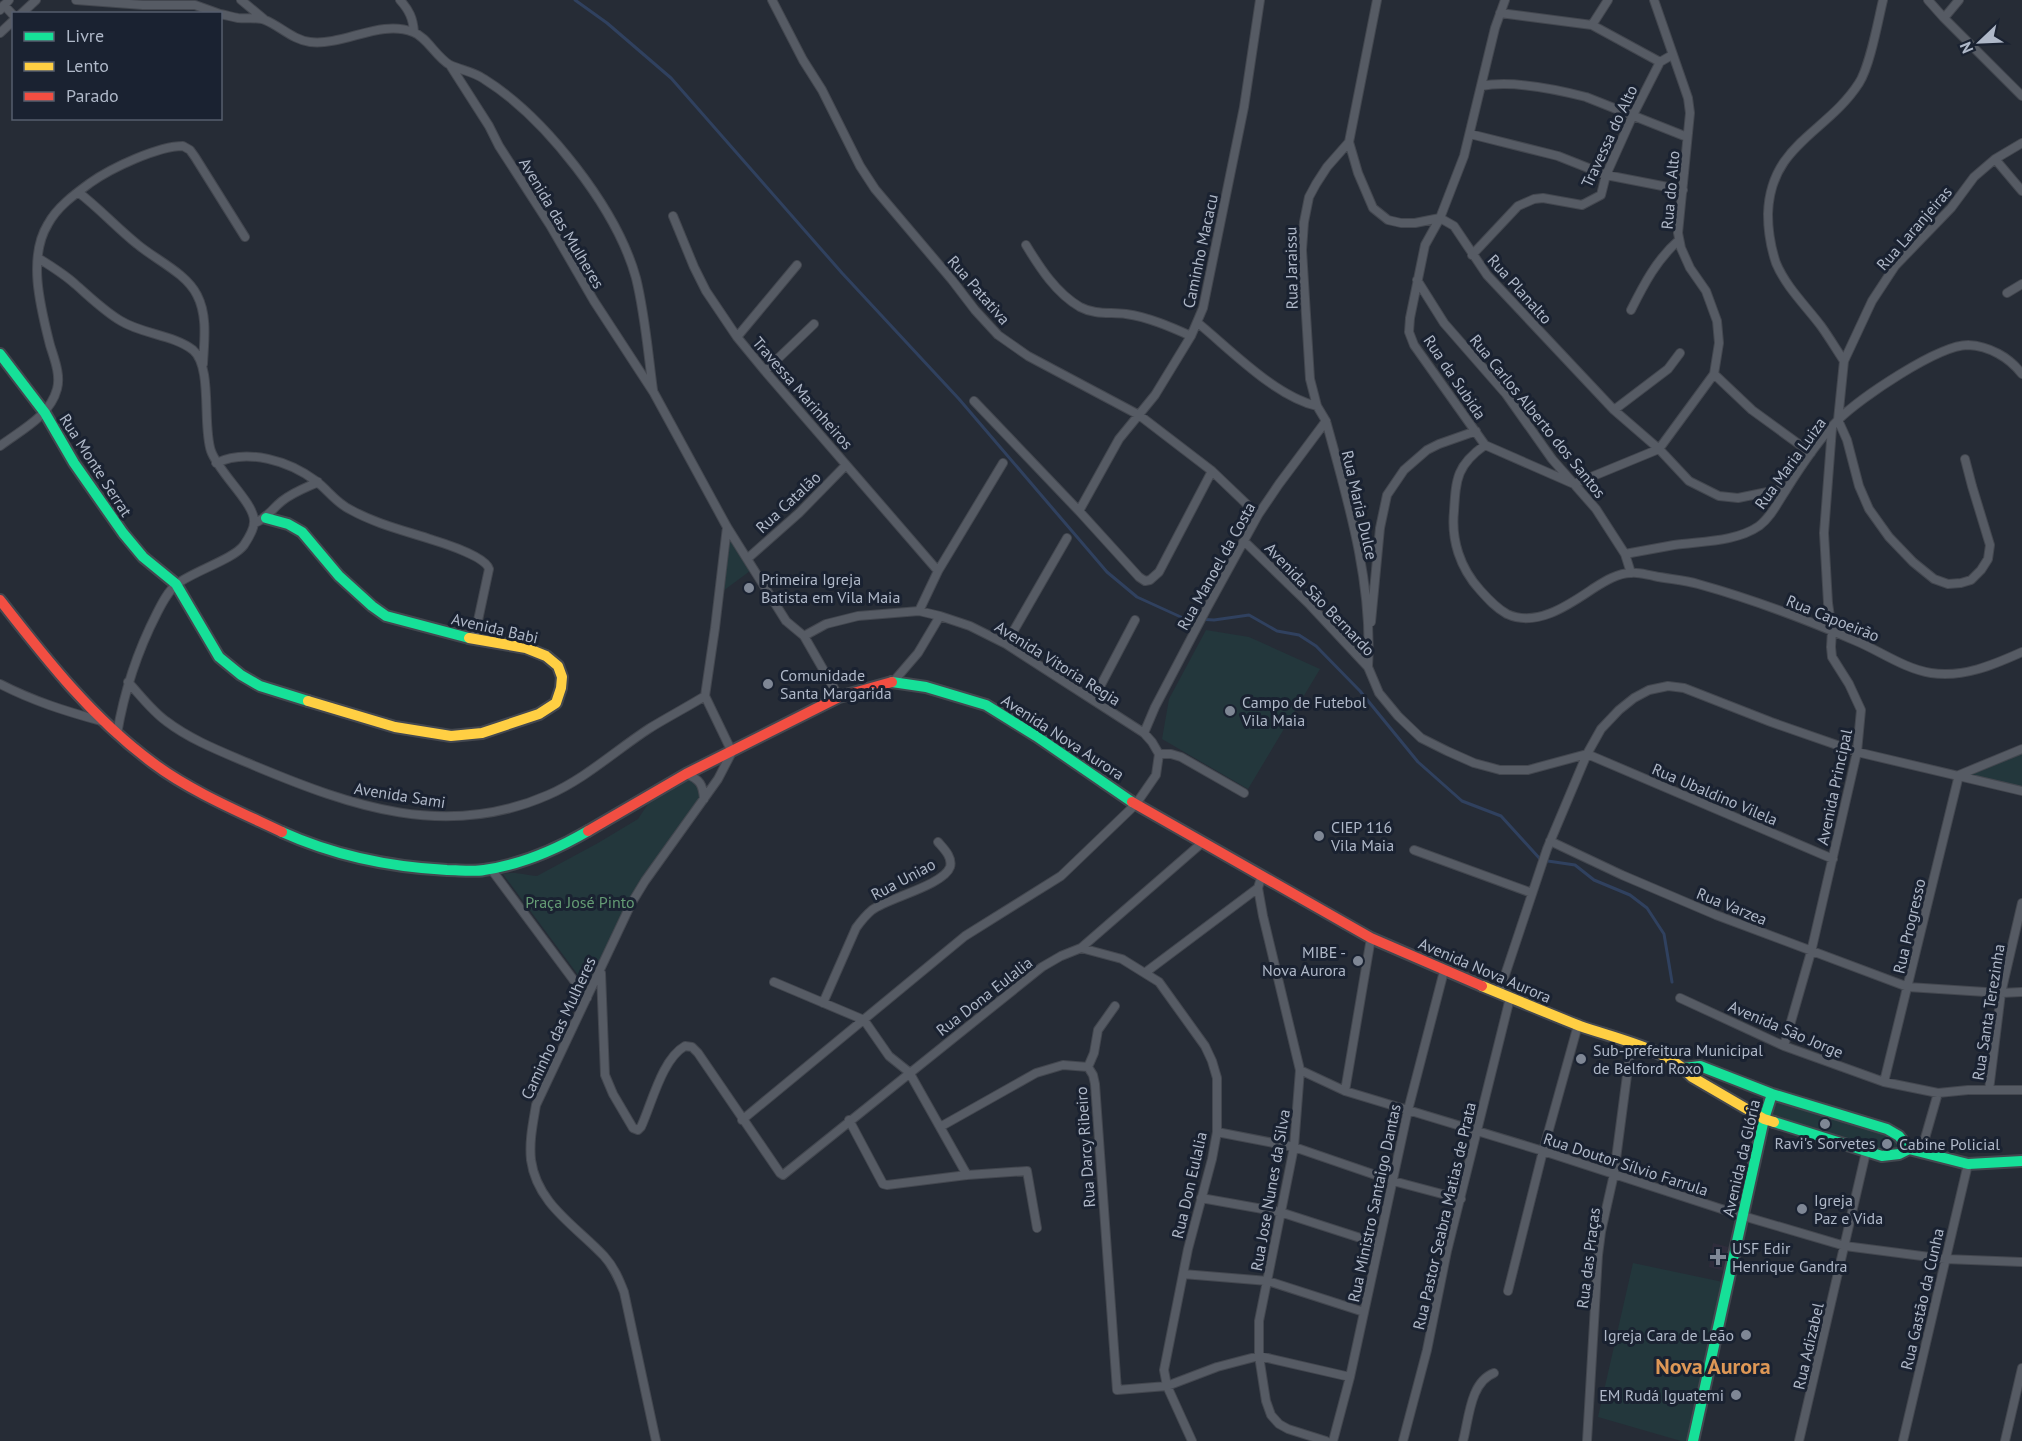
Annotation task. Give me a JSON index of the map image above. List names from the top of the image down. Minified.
{"streets":{"street":["Travessa do Alto","Rua do Alto","Avenida das Mulheres","Rua Laranjeiras","Caminho Macacu","Rua Jaraissu","Rua Planalto","Rua Patativa","Rua da Subida","Travessa Marinheiros","Rua Carlos Alberto dos Santos","Rua Maria Luiza","Rua Monte Serrat","Rua Catalão","Rua Maria Dulce","Rua Manoel da Costa","Avenida São Bernardo","Rua Capoeirão","Avenida Babi","Avenida Vitoria Regia","Avenida Nova Aurora","Avenida Principal","Rua Ubaldino Vilela","Avenida Sami","Rua Uniao","Rua Varzea","Rua Progresso","Rua Dona Eulalia","Rua Santa Terezinha","Caminho das Mulheres","Avenida São Jorge","Rua Darcy Ribeiro","Avenida da Glória","Rua Doutor Sílvio Farrula","Rua Don Eulalia","Rua Jose Nunes da Silva","Rua Ministro Santaigo Dantas","Rua Pastor Seabra Matias de Prata","Rua das Praças","Rua Gastão da Cunha","Rua Adizabel"]},"crossings":[["Travessa do Alto","Rua Planalto"],["Rua do Alto","Rua Planalto"],["Avenida das Mulheres","Rua Catalão"],["Avenida das Mulheres","Avenida Vitoria Regia"],["Avenida das Mulheres","Avenida Nova Aurora"],["Rua Laranjeiras","Rua Maria Luiza"],["Caminho Macacu","Rua Patativa"],["Rua Jaraissu","Rua Maria Dulce"],["Rua Jaraissu","Rua Manoel da Costa"],["Rua Planalto","Rua da Subida"],["Rua Planalto","Rua Maria Luiza"],["Rua Patativa","Rua Manoel da Costa"],["Rua da Subida","Rua Carlos Alberto dos Santos"],["Rua da Subida","Rua Maria Luiza"],["Rua da Subida","Rua Capoeirão"],["Travessa Marinheiros","Rua Catalão"],["Rua Carlos Alberto dos Santos","Rua Maria Luiza"],["Rua Carlos Alberto dos Santos","Rua Capoeirão"],["Rua Maria Luiza","Rua Capoeirão"],["Rua Maria Luiza","Avenida Principal"],["Rua Monte Serrat","Avenida Babi"],["Rua Maria Dulce","Rua Manoel da Costa"],["Rua Maria Dulce","Avenida São Bernardo"],["Rua Manoel da Costa","Avenida São Bernardo"],["Rua Manoel da Costa","Avenida Vitoria Regia"],["Avenida São Bernardo","Rua Ubaldino Vilela"],["Rua Capoeirão","Avenida Principal"],["Avenida Nova Aurora","Rua Dona Eulalia"],["Avenida Nova Aurora","Caminho das Mulheres"],["Avenida Nova Aurora","Avenida da Glória"],["Avenida Nova Aurora","Rua Ministro Santaigo Dantas"],["Avenida Nova Aurora","Rua Pastor Seabra Matias de Prata"],["Avenida Nova Aurora","Rua das Praças"],["Avenida Nova Aurora","Rua Gastão da Cunha"],["Avenida Nova Aurora","Rua Adizabel"],["Avenida Principal","Rua Ubaldino Vilela"],["Avenida Principal","Rua Varzea"],["Avenida Principal","Avenida São Jorge"],["Rua Varzea","Rua Progresso"],["Rua Varzea","Rua Santa Terezinha"],["Rua Progresso","Avenida São Jorge"],["Rua Dona Eulalia","Rua Don Eulalia"],["Rua Santa Terezinha","Avenida São Jorge"],["Rua Darcy Ribeiro","Rua Don Eulalia"],["Avenida da Glória","Rua Doutor Sílvio Farrula"],["Rua Doutor Sílvio Farrula","Rua Jose Nunes da Silva"],["Rua Doutor Sílvio Farrula","Rua Ministro Santaigo Dantas"],["Rua Doutor Sílvio Farrula","Rua Pastor Seabra Matias de Prata"],["Rua Doutor Sílvio Farrula","Rua das Praças"],["Rua Doutor Sílvio Farrula","Rua Gastão da Cunha"],["Rua Doutor Sílvio Farrula","Rua Adizabel"]],"districts":["Nova Aurora"],"parks":["Praça José Pinto"],"places":{"other":["Primeira Igreja Batista em Vila Maia","Comunidade Santa Margarida","Campo de Futebol Vila Maia","CIEP 116 Vila Maia","MIBE - Nova Aurora","Sub-prefeitura Municipal de Belford Roxo","Ravi's Sorvetes","Cabine Policial","Igreja Paz e Vida","Igreja Cara de Leão","EM Rudá Iguatemi"],"health":["USF Edir Henrique Gandra"]},"legend":["Livre","Lento","Parado"],"north":"bottom left"}
